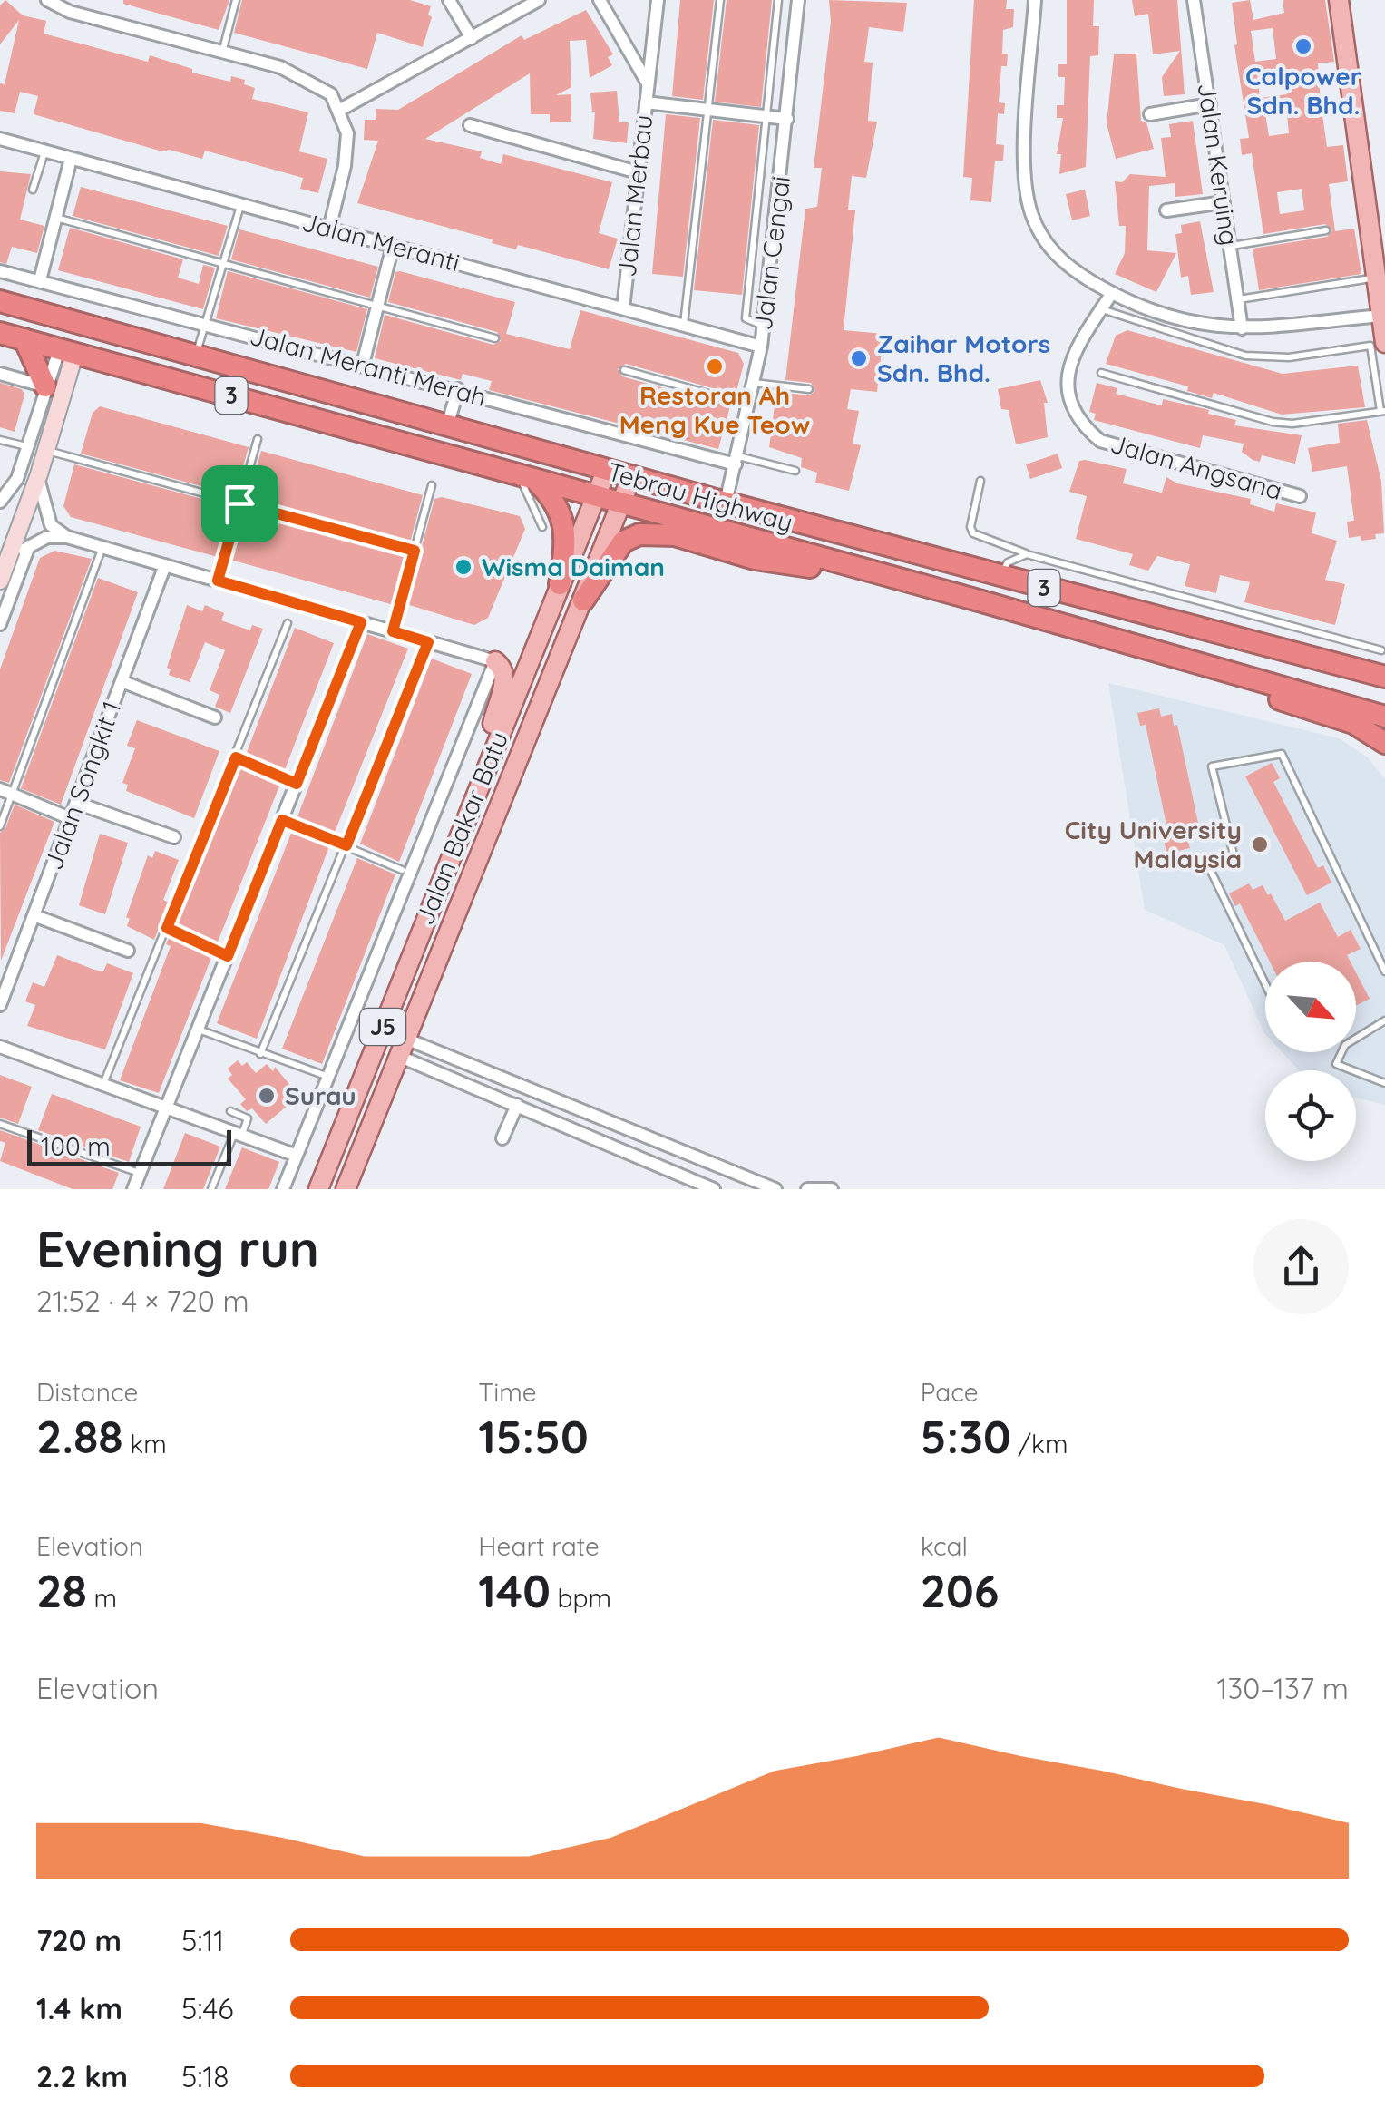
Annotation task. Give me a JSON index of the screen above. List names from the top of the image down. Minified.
{"streets":{"highway":["3","Tebrau Highway"],"main road":["Jalan Bakar Batu","J5"],"street":["Jalan Keruing","Jalan Merbau","Jalan Meranti","Jalan Cengai","Jalan Meranti Merah","Jalan Angsana","Jalan Songkit 1"]},"crossings":[["Jalan Merbau","Jalan Meranti"],["Jalan Meranti","Jalan Cengai"],["Jalan Cengai","Jalan Meranti Merah"],["Jalan Cengai","Tebrau Highway"],["Tebrau Highway","Jalan Bakar Batu"]],"places":["Calpower Sdn. Bhd.","Zaihar Motors Sdn. Bhd.","Restoran Ah Meng Kue Teow","Wisma Daiman","City University Malaysia","Surau"],"scale_bar":"100 m","north":"bottom right","page":{"scale":"100 m","heading":["Evening run","21:52 · 4 × 720 m"],"stats":[["Distance","2.88 km"],["Time","15:50"],["Pace","5:30 /km"],["Elevation","28 m"],["Heart rate","140 bpm"],["kcal","206"]],"chart":["Elevation","130–137 m"],"list":[{"name":"720 m","note":"5:11"},{"name":"1.4 km","note":"5:46"},{"name":"2.2 km","note":"5:18"}]}}
